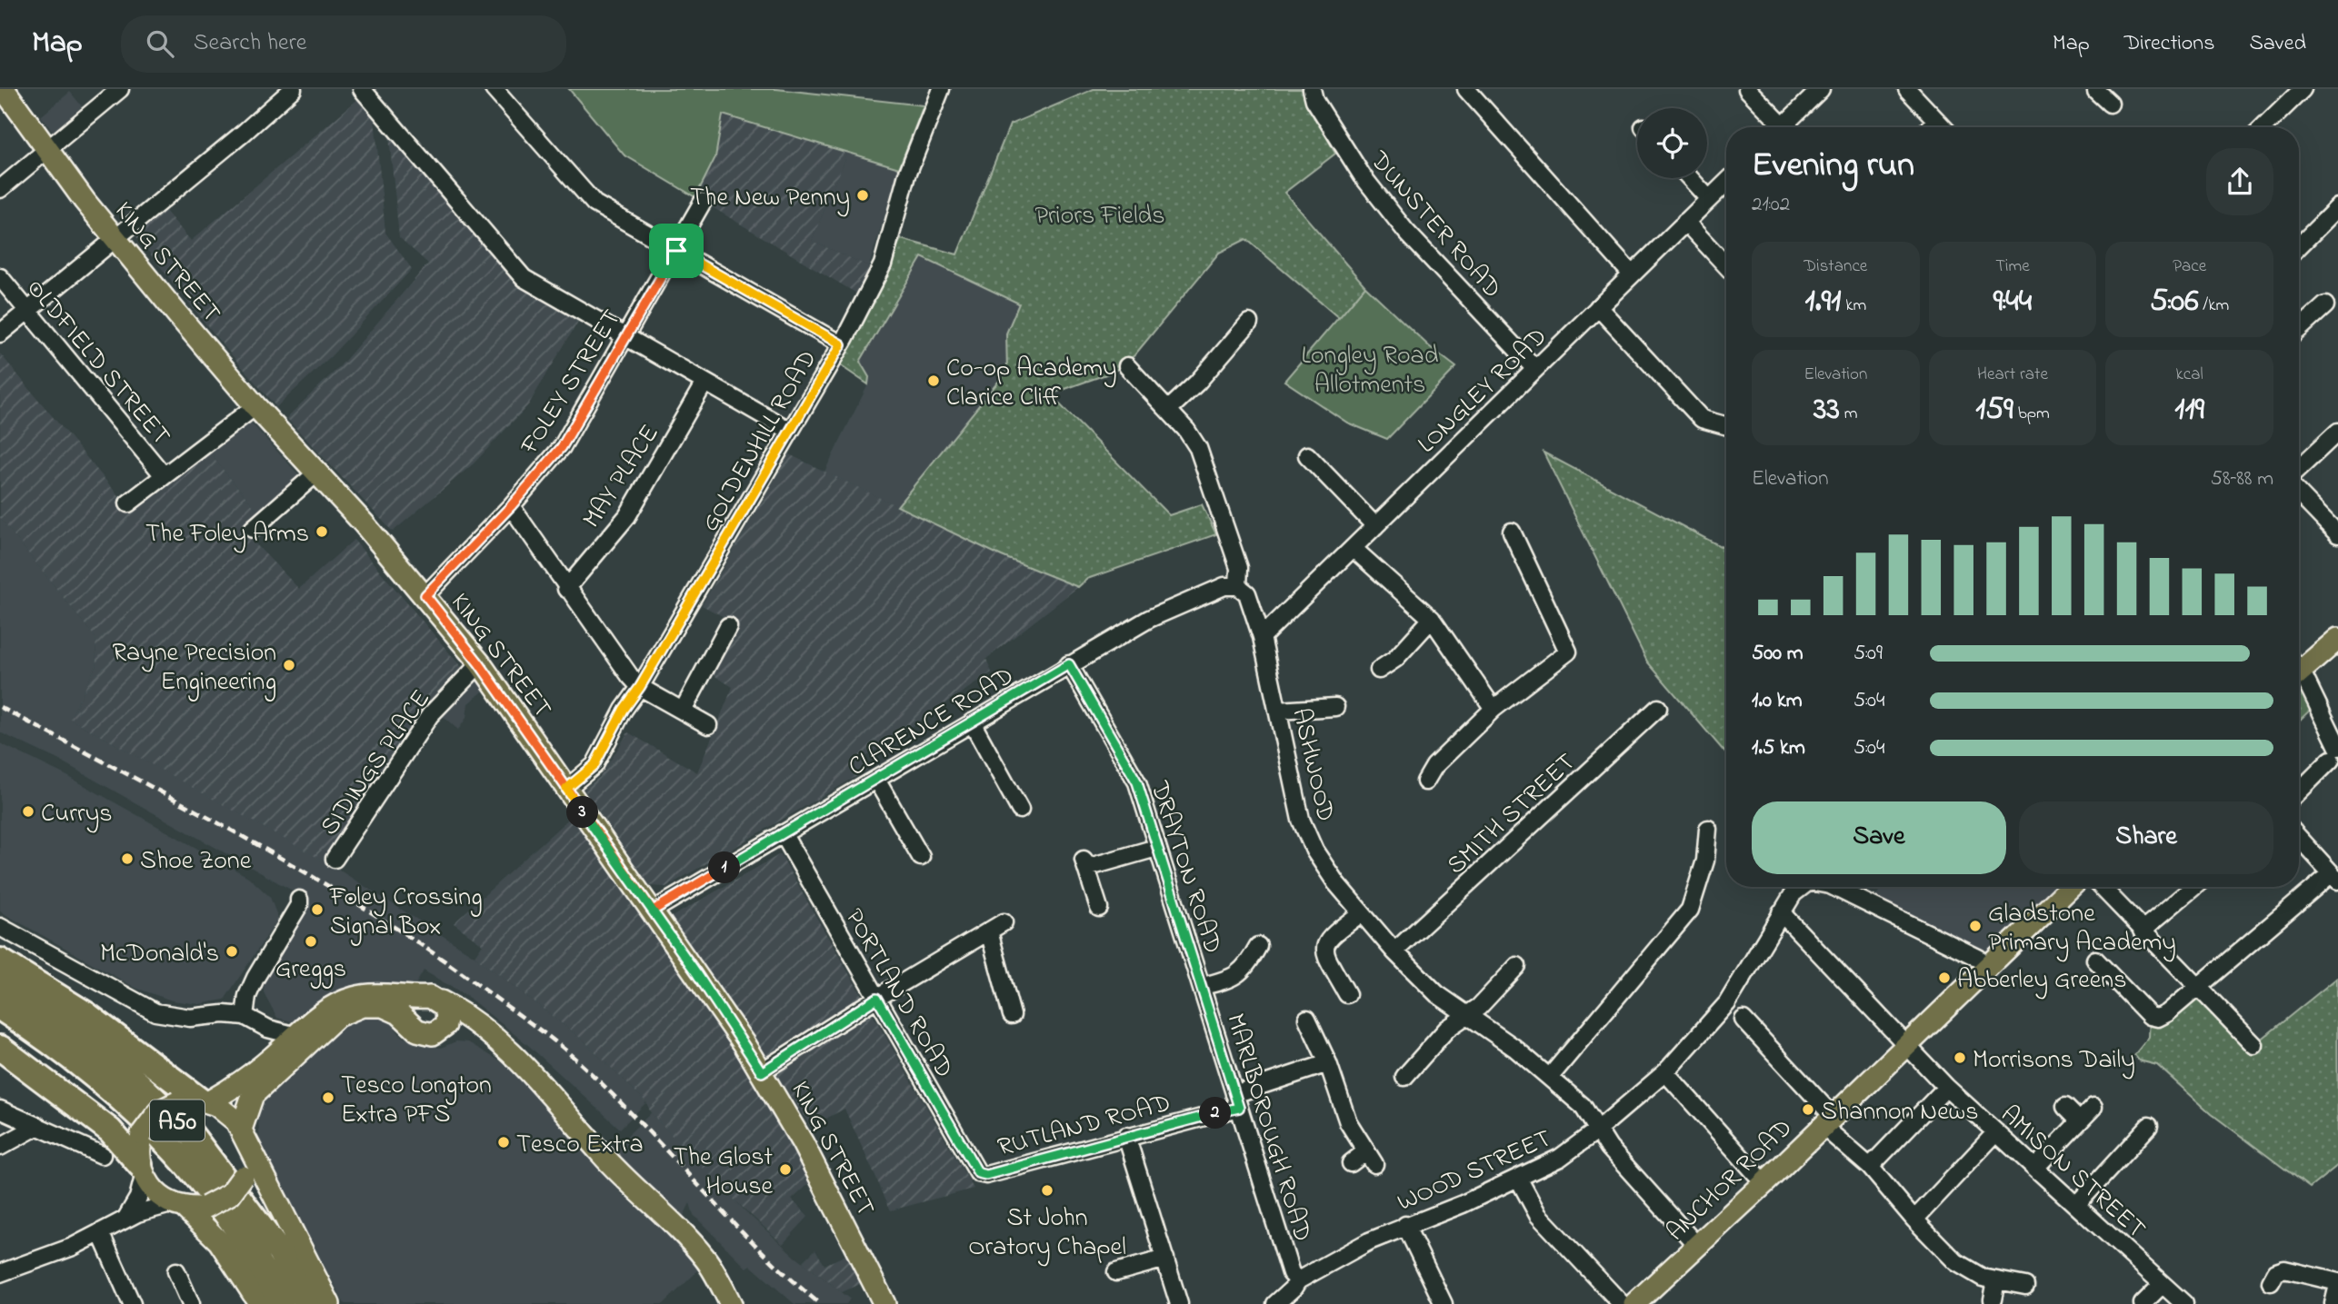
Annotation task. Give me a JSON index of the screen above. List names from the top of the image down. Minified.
{"streets":{"highway":["A50"],"main road":["KING STREET","ANCHOR ROAD"],"street":["DUNSTER ROAD","OLDFIELD STREET","FOLEY STREET","LONGLEY ROAD","GOLDENHILL ROAD","MAY PLACE","CLARENCE ROAD","SIDINGS PLACE","ASHWOOD","SMITH STREET","DRAYTON ROAD","PORTLAND ROAD","RUTLAND ROAD","MARLBOROUGH ROAD","WOOD STREET","AMISON STREET"]},"crossings":[["DUNSTER ROAD","LONGLEY ROAD"],["KING STREET","FOLEY STREET"],["KING STREET","GOLDENHILL ROAD"],["KING STREET","CLARENCE ROAD"],["KING STREET","SIDINGS PLACE"],["LONGLEY ROAD","ASHWOOD"],["CLARENCE ROAD","ASHWOOD"],["CLARENCE ROAD","DRAYTON ROAD"],["CLARENCE ROAD","PORTLAND ROAD"],["ASHWOOD","SMITH STREET"],["ASHWOOD","WOOD STREET"],["ASHWOOD","ANCHOR ROAD"],["DRAYTON ROAD","MARLBOROUGH ROAD"],["PORTLAND ROAD","RUTLAND ROAD"],["RUTLAND ROAD","MARLBOROUGH ROAD"],["MARLBOROUGH ROAD","WOOD STREET"],["WOOD STREET","AMISON STREET"],["WOOD STREET","ANCHOR ROAD"],["AMISON STREET","ANCHOR ROAD"]],"parks":["Priors Fields","Longley Road Allotments"],"places":["The New Penny","Co-op Academy Clarice Cliff","The Foley Arms","Rayne Precision Engineering","Currys","Shoe Zone","Foley Crossing Signal Box","Gladstone Primary Academy","Greggs","McDonald's","Abberley Greens","Morrisons Daily","Tesco Longton Extra PFS","Shannon News","Tesco Extra","The Glost House","St John Oratory Chapel"],"page":{"header":"Map","search":"Search here","nav":["Map","Directions","Saved"],"heading":["Evening run","21:02"],"stats":[["Distance","1.91 km"],["Time","9:44"],["Pace","5:06 /km"],["Elevation","33 m"],["Heart rate","159 bpm"],["kcal","119"]],"chart":["Elevation","58–88 m"],"list":[{"name":"500 m","note":"5:09"},{"name":"1.0 km","note":"5:04"},{"name":"1.5 km","note":"5:04"}],"buttons":["Save","Share"],"pins":["3","1","2"]}}
